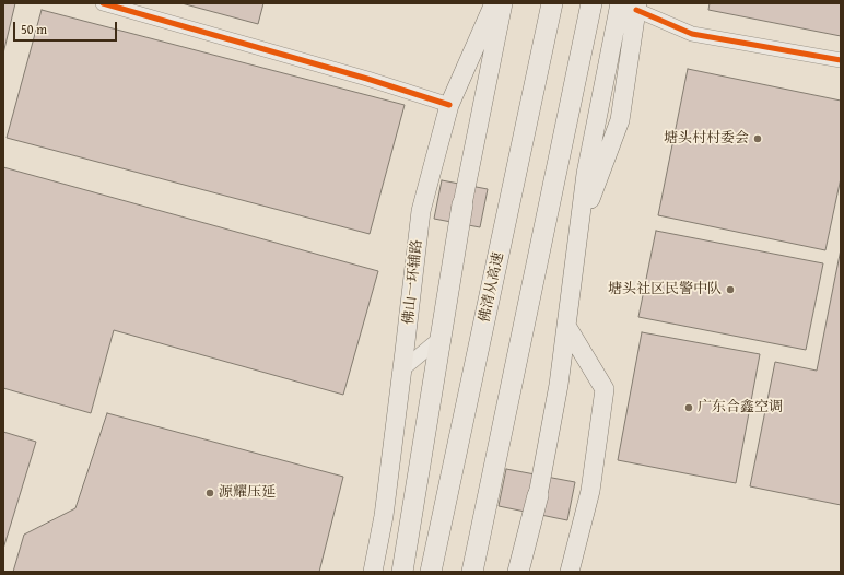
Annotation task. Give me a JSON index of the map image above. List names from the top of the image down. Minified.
{"streets":{"highway":["佛清从高速"],"main road":["佛山一环辅路"]},"places":["塘头村村委会","塘头社区民警中队","广东合鑫空调","源耀压延"],"scale_bar":"50 m"}
